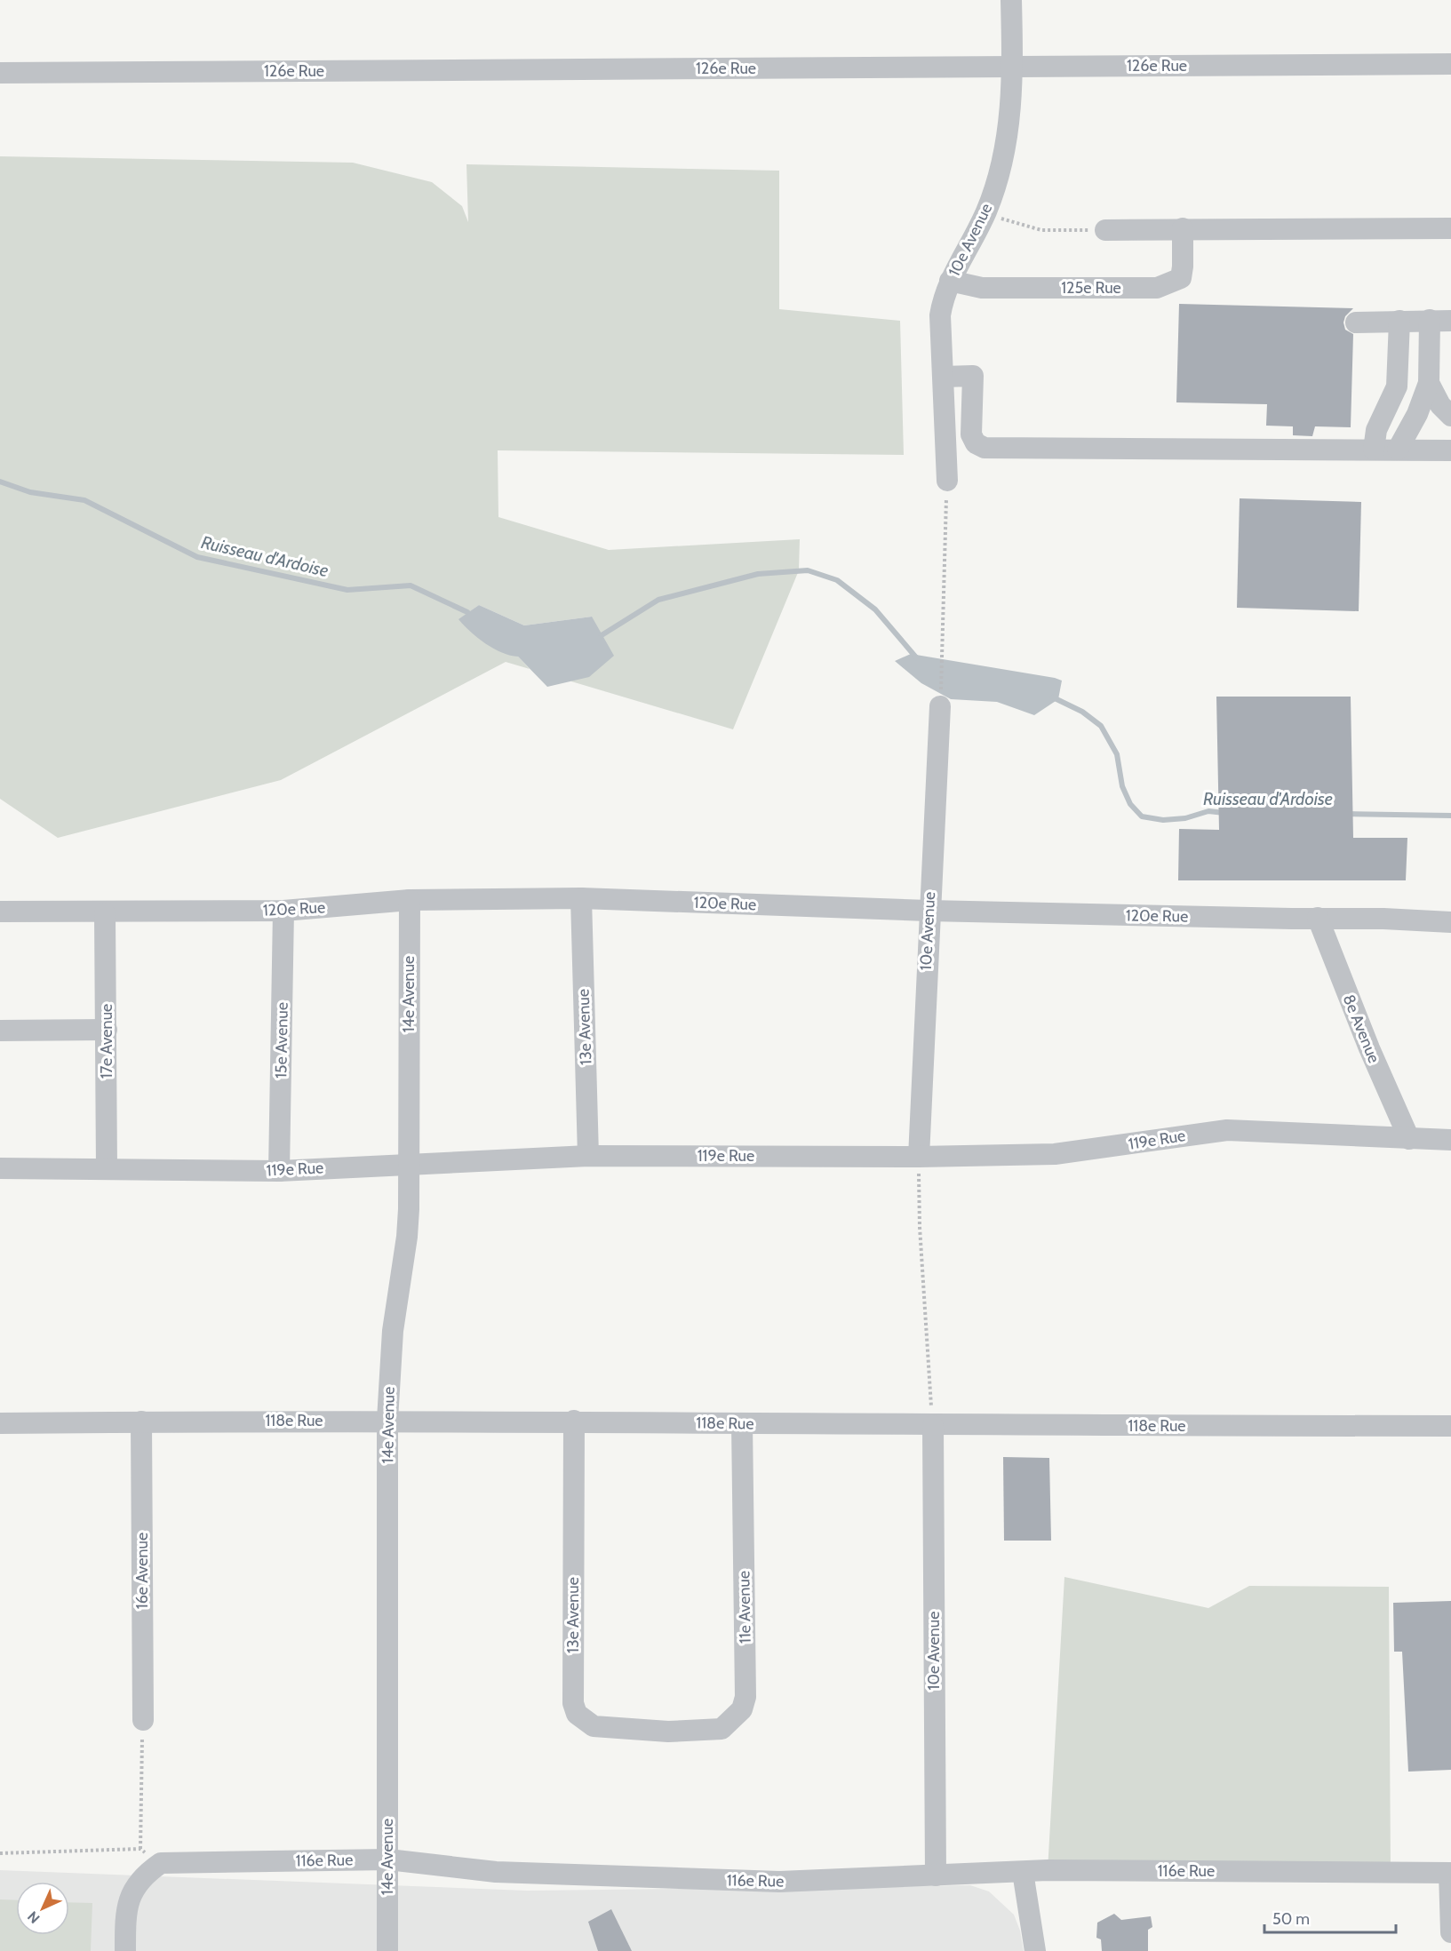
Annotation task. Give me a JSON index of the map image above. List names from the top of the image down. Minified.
{"streets":{"street":["126e Rue","10e Avenue","125e Rue","120e Rue","14e Avenue","13e Avenue","8e Avenue","15e Avenue","17e Avenue","119e Rue","118e Rue","16e Avenue","11e Avenue","116e Rue"]},"crossings":[["126e Rue","10e Avenue"],["10e Avenue","125e Rue"],["10e Avenue","120e Rue"],["10e Avenue","119e Rue"],["10e Avenue","118e Rue"],["10e Avenue","116e Rue"],["120e Rue","14e Avenue"],["120e Rue","13e Avenue"],["120e Rue","8e Avenue"],["120e Rue","15e Avenue"],["120e Rue","17e Avenue"],["14e Avenue","119e Rue"],["14e Avenue","118e Rue"],["14e Avenue","116e Rue"],["13e Avenue","119e Rue"],["13e Avenue","118e Rue"],["13e Avenue","11e Avenue"],["8e Avenue","119e Rue"],["15e Avenue","119e Rue"],["17e Avenue","119e Rue"],["118e Rue","16e Avenue"],["118e Rue","11e Avenue"]],"water":["Ruisseau d'Ardoise"],"scale_bar":"50 m","north":"bottom left"}
